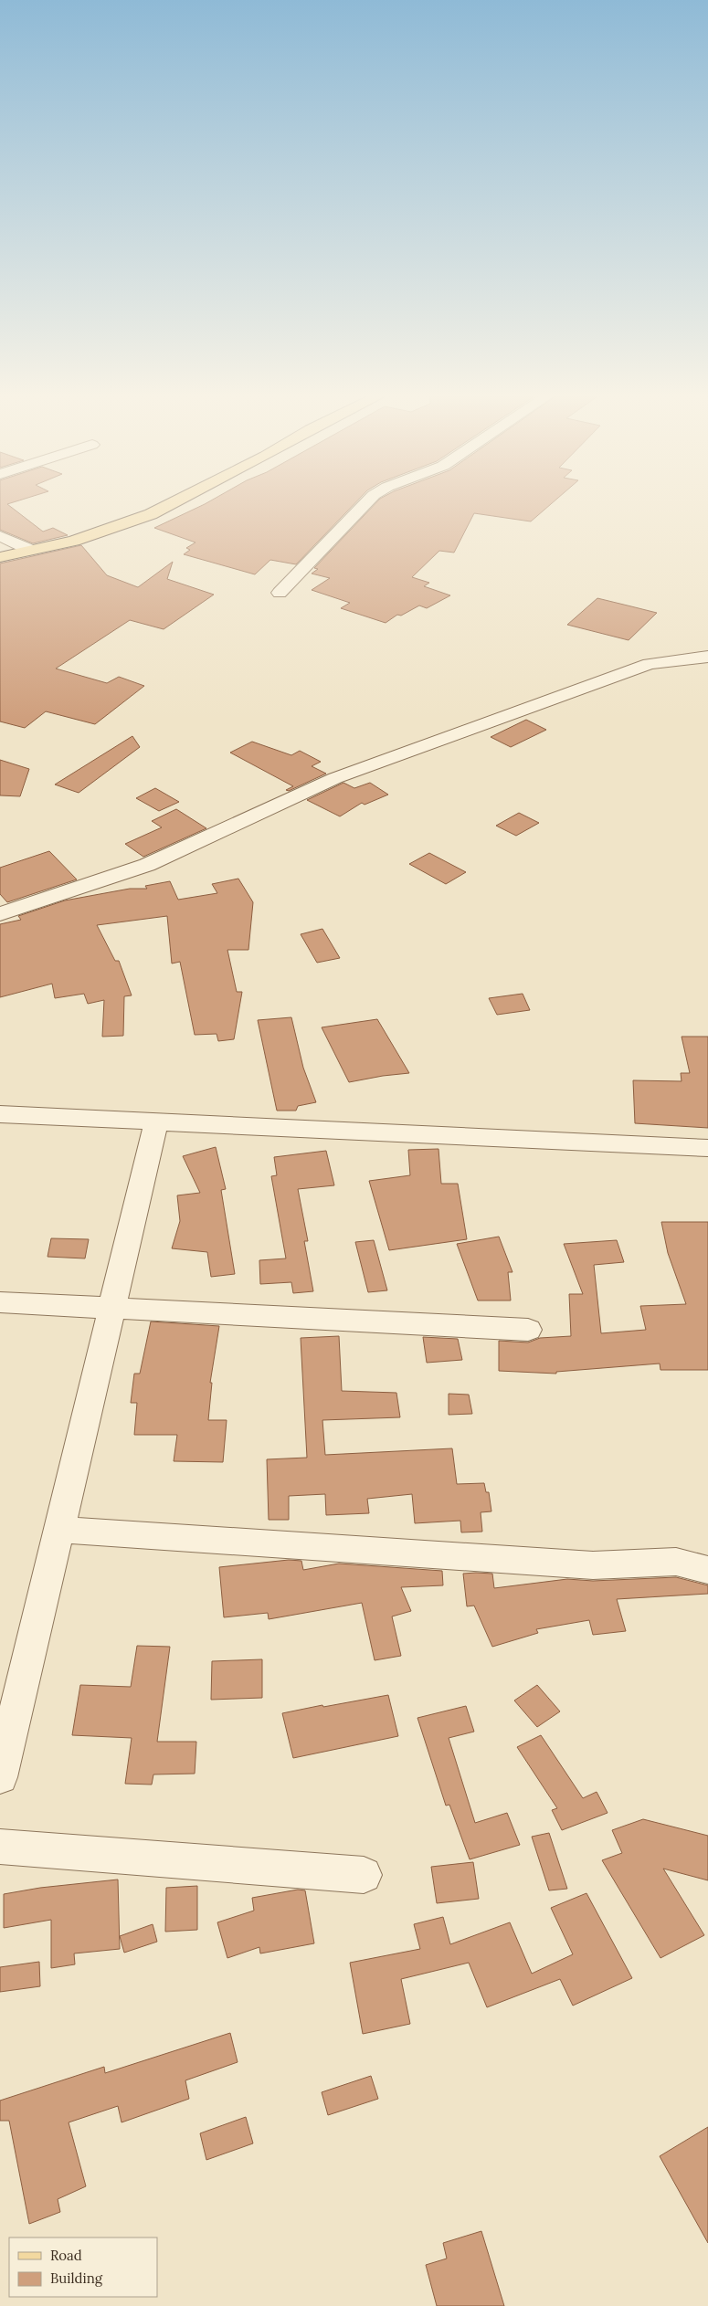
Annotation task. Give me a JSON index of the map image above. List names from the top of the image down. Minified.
{"legend":["Road","Building"]}
